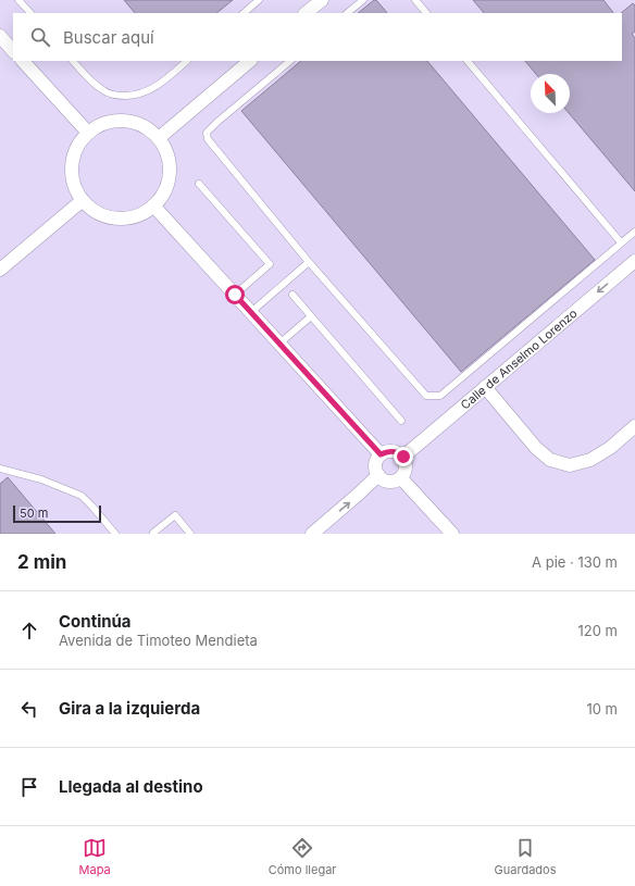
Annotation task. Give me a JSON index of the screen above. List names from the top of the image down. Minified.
{"streets":{"street":["Calle de Anselmo Lorenzo"]},"one_way":["Calle de Anselmo Lorenzo"],"scale_bar":"50 m","north":"top left","page":{"search":"Buscar aquí","scale":"50 m","heading":["2 min","A pie · 130 m"],"list":[["Continúa","Avenida de Timoteo Mendieta","120 m"],["Gira a la izquierda","10 m"],"Llegada al destino"],"nav":["Mapa","Cómo llegar","Guardados"]}}
